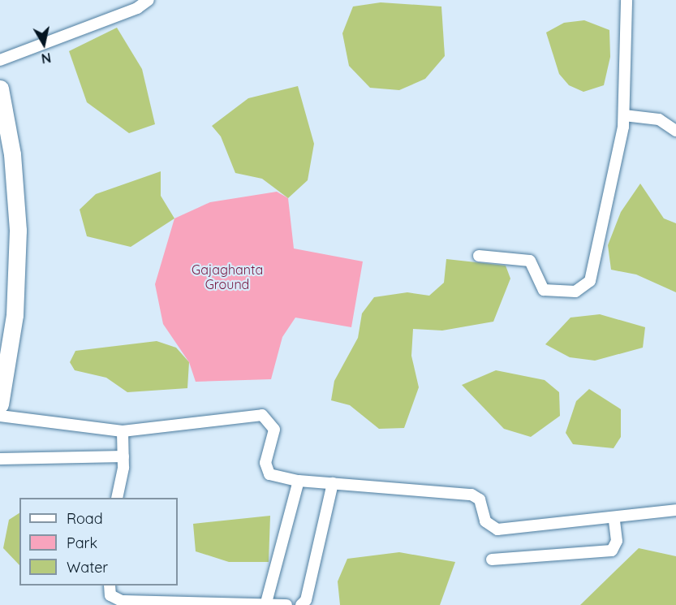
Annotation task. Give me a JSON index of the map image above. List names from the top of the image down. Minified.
{"parks":["Gajaghanta Ground"],"legend":["Road","Park","Water"],"north":"bottom"}
